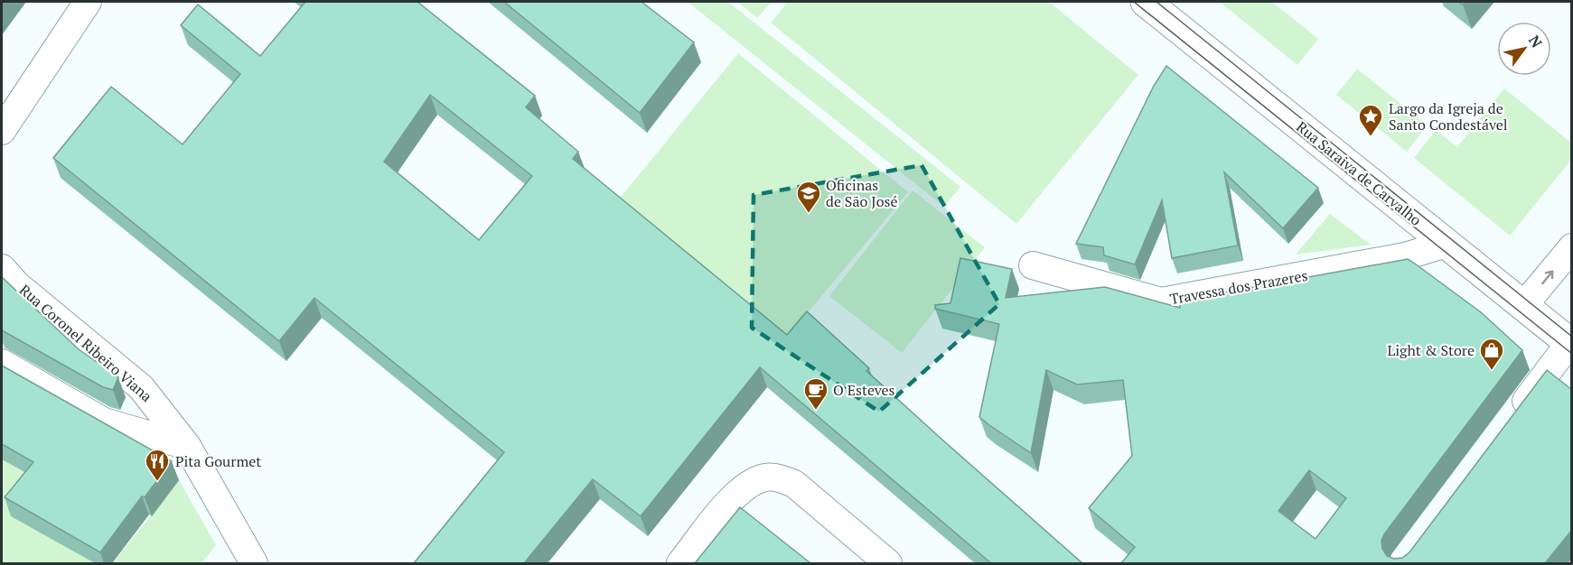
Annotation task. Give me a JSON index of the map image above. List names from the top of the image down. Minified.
{"streets":{"street":["Rua Saraiva de Carvalho","Travessa dos Prazeres","Rua Coronel Ribeiro Viana"]},"crossings":[["Rua Saraiva de Carvalho","Travessa dos Prazeres"]],"places":{"place":["Largo da Igreja de Santo Condestável"],"school or university":["Oficinas de São José"],"shop":["Light & Store"],"cafe":["O Esteves"],"restaurant":["Pita Gourmet"]},"north":"top right"}
